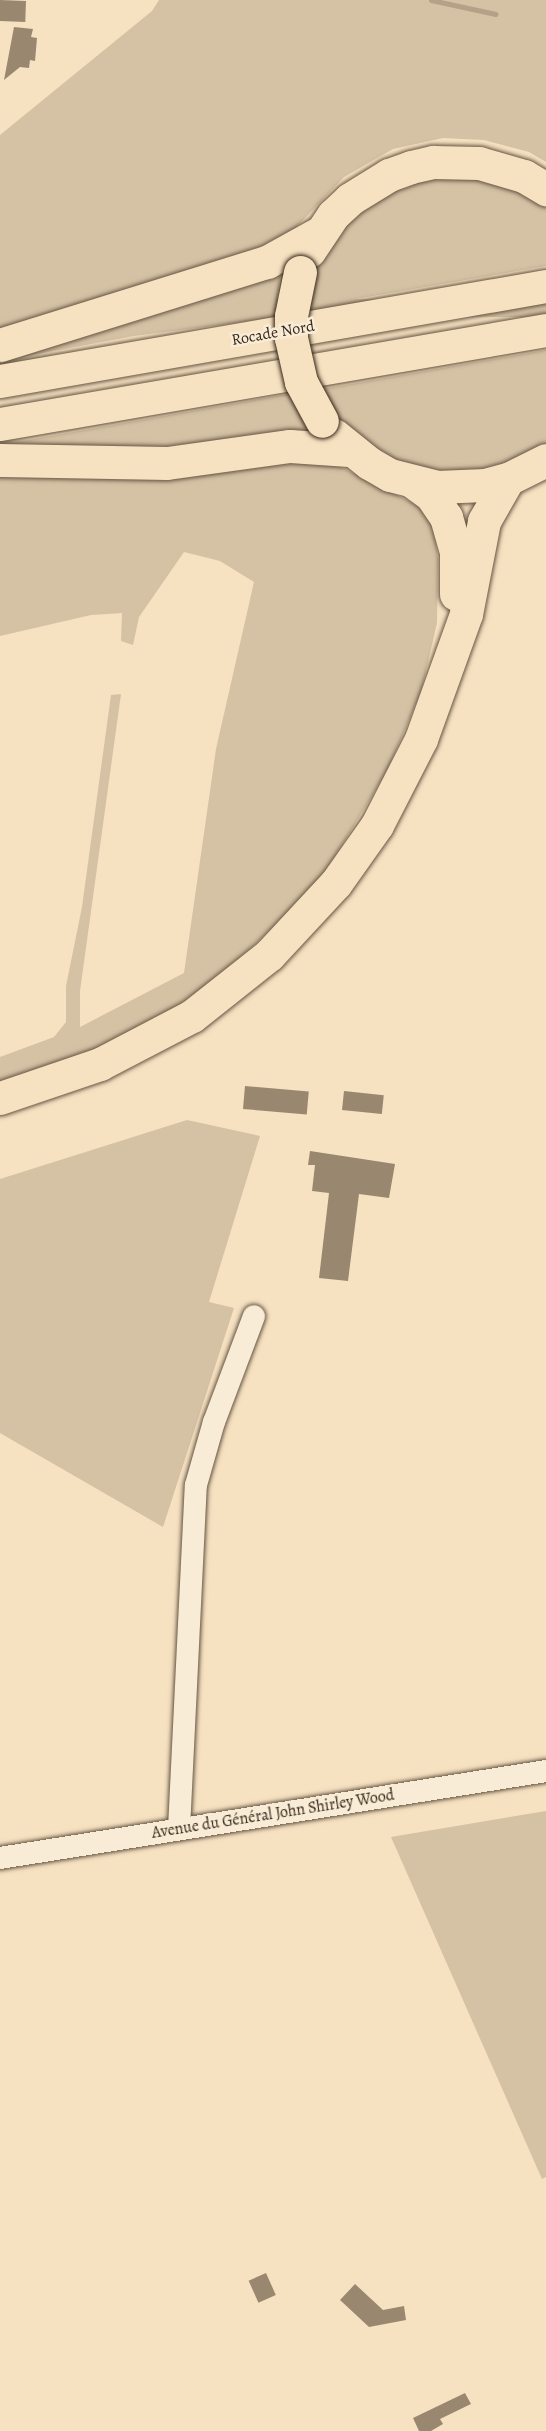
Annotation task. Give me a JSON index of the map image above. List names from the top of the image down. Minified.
{"streets":{"highway":["Rocade Nord"],"street":["Avenue du Général John Shirley Wood"]}}
